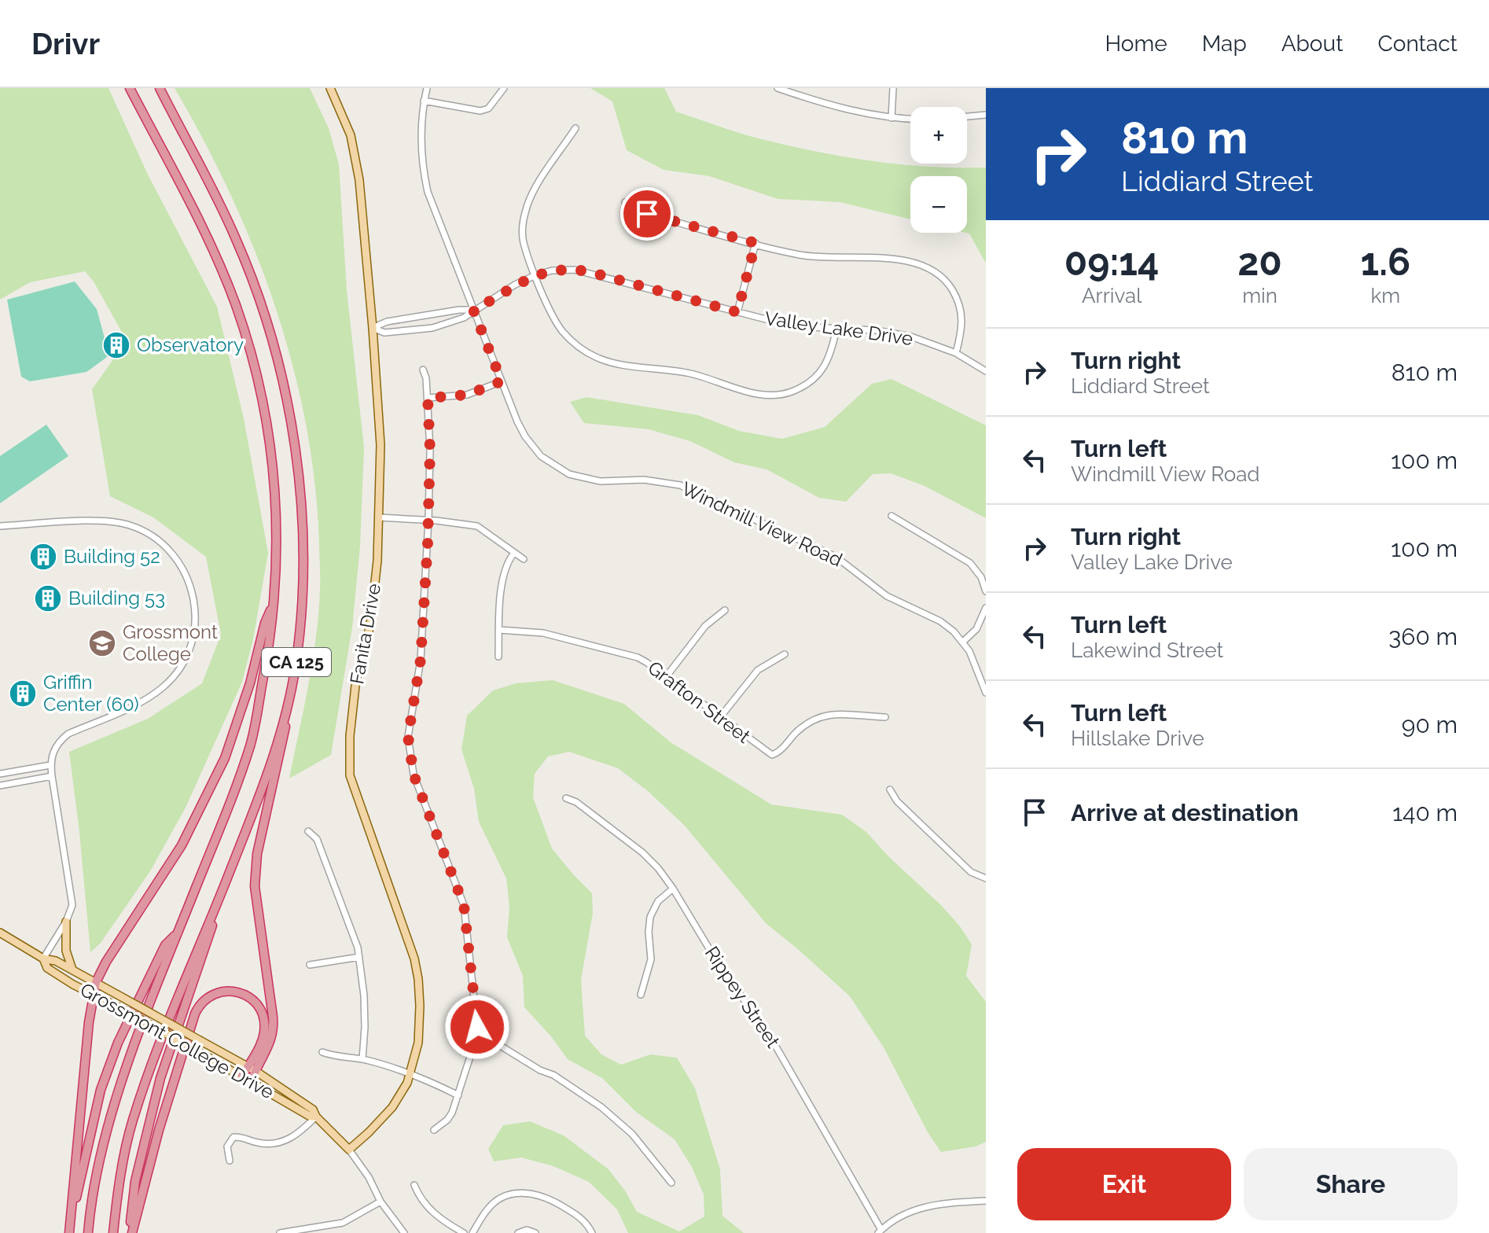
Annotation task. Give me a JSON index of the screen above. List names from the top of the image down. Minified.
{"streets":{"highway":["CA 125"],"main road":["Fanita Drive","Grossmont College Drive"],"street":["Valley Lake Drive","Windmill View Road","Grafton Street","Rippey Street"]},"crossings":[["Valley Lake Drive","Windmill View Road"],["Valley Lake Drive","Fanita Drive"],["Fanita Drive","Grossmont College Drive"]],"places":{"building":["Observatory","Building 52","Building 53","Griffin Center (60)"],"school or university":["Grossmont College"]},"page":{"header":"Drivr","nav":["Home","Map","About","Contact"],"turn":["810 m","Liddiard Street"],"map_buttons":["+","−"],"eta":["09:14","Arrival","20","min","1.6","km"],"list":[{"name":"Turn right","note":"Liddiard Street","value":"810 m"},{"name":"Turn left","note":"Windmill View Road","value":"100 m"},{"name":"Turn right","note":"Valley Lake Drive","value":"100 m"},{"name":"Turn left","note":"Lakewind Street","value":"360 m"},{"name":"Turn left","note":"Hillslake Drive","value":"90 m"},{"name":"Arrive at destination","value":"140 m"}],"buttons":["Exit","Share"]}}
